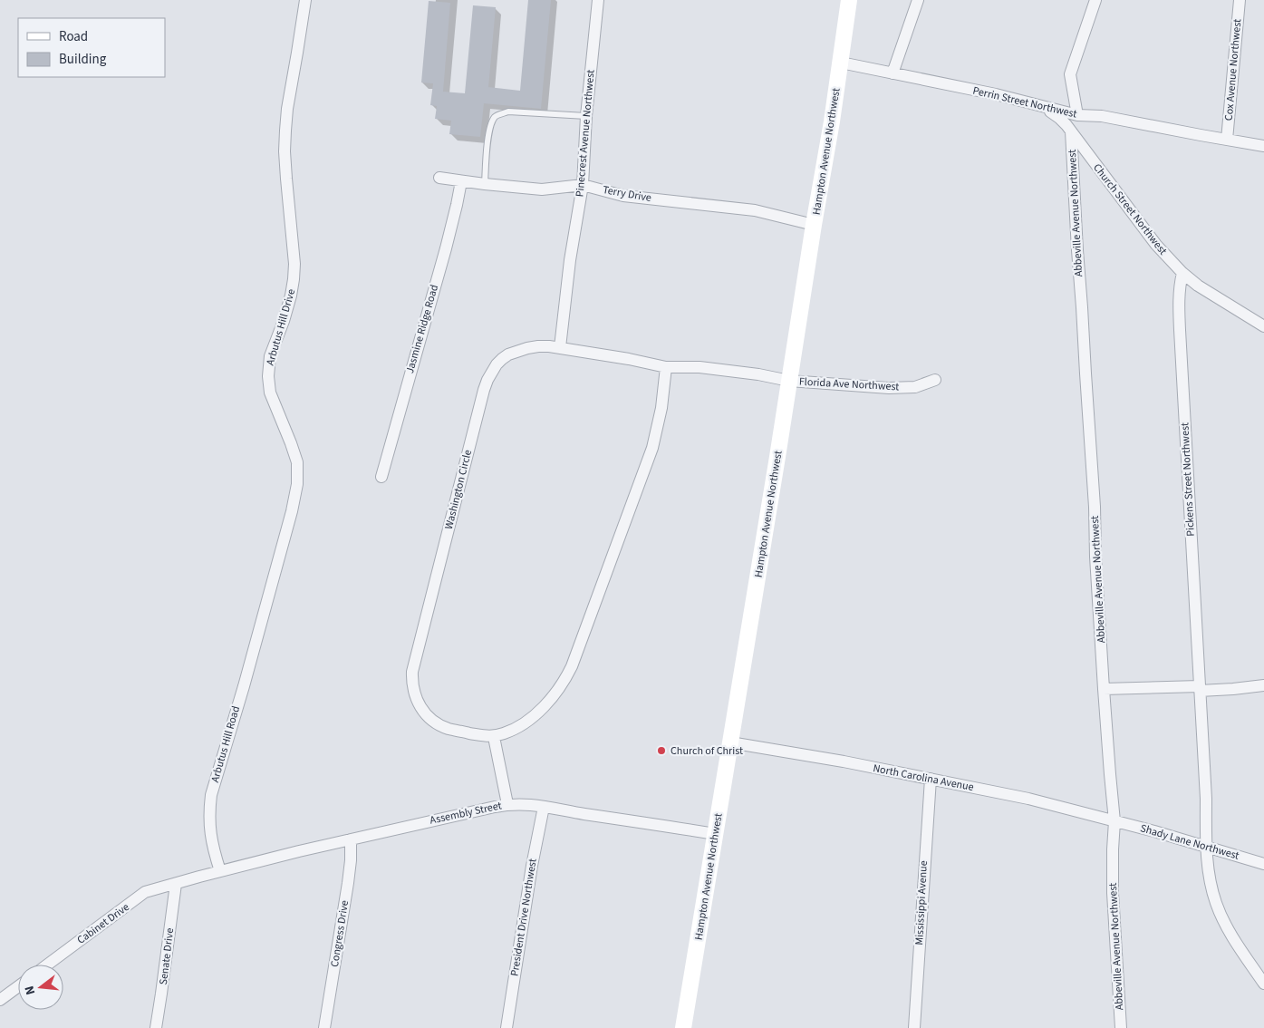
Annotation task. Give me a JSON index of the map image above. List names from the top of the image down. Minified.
{"streets":{"street":["Cox Avenue Northwest","Perrin Street Northwest","Pinecrest Avenue Northwest","Hampton Avenue Northwest","Terry Drive","Church Street Northwest","Abbeville Avenue Northwest","Arbutus Hill Drive","Jasmine Ridge Road","Florida Ave Northwest","Pickens Street Northwest","Washington Circle","Arbutus Hill Road","North Carolina Avenue","Assembly Street","Shady Lane Northwest","Mississippi Avenue","President Drive Northwest","Cabinet Drive","Congress Drive","Senate Drive"]},"crossings":[["Cox Avenue Northwest","Perrin Street Northwest"],["Perrin Street Northwest","Hampton Avenue Northwest"],["Perrin Street Northwest","Church Street Northwest"],["Pinecrest Avenue Northwest","Terry Drive"],["Pinecrest Avenue Northwest","Washington Circle"],["Hampton Avenue Northwest","Terry Drive"],["Hampton Avenue Northwest","Florida Ave Northwest"],["Hampton Avenue Northwest","Washington Circle"],["Hampton Avenue Northwest","North Carolina Avenue"],["Hampton Avenue Northwest","Assembly Street"],["Terry Drive","Jasmine Ridge Road"],["Church Street Northwest","Abbeville Avenue Northwest"],["Church Street Northwest","Pickens Street Northwest"],["Abbeville Avenue Northwest","North Carolina Avenue"],["Abbeville Avenue Northwest","Shady Lane Northwest"],["Arbutus Hill Drive","Arbutus Hill Road"],["Florida Ave Northwest","Washington Circle"],["Pickens Street Northwest","Shady Lane Northwest"],["Arbutus Hill Road","Assembly Street"],["Arbutus Hill Road","Cabinet Drive"],["North Carolina Avenue","Shady Lane Northwest"],["North Carolina Avenue","Mississippi Avenue"],["Assembly Street","President Drive Northwest"],["Assembly Street","Cabinet Drive"],["Assembly Street","Congress Drive"],["Cabinet Drive","Senate Drive"]],"places":["Church of Christ"],"legend":["Road","Building"],"north":"left"}
